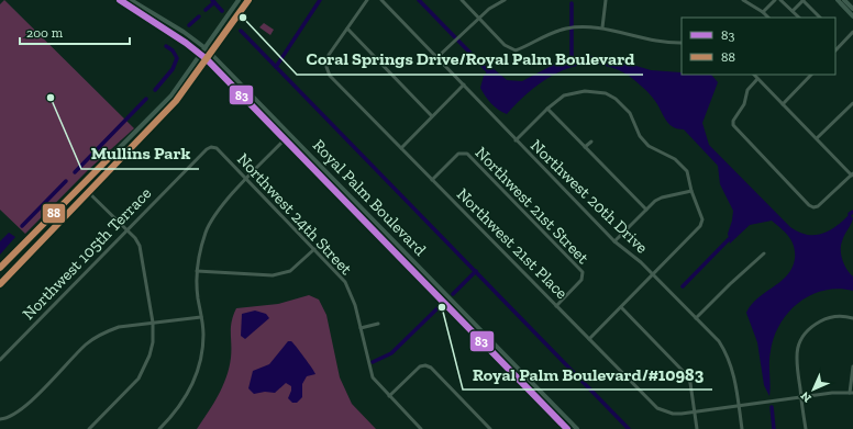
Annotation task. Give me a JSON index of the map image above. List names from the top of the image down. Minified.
{"streets":{"main road":["Royal Palm Boulevard"],"street":["Northwest 20th Drive","Northwest 21st Street","Northwest 24th Street","Northwest 21st Place","Northwest 105th Terrace"]},"crossings":[["Northwest 20th Drive","Northwest 21st Place"],["Northwest 21st Street","Northwest 21st Place"],["Northwest 24th Street","Northwest 105th Terrace"]],"places":["Coral Springs Drive/Royal Palm Boulevard","Mullins Park","Royal Palm Boulevard/#10983"],"lines":["transit line 83","transit line 88"],"legend":["83","88"],"scale_bar":"200 m","north":"bottom left"}
